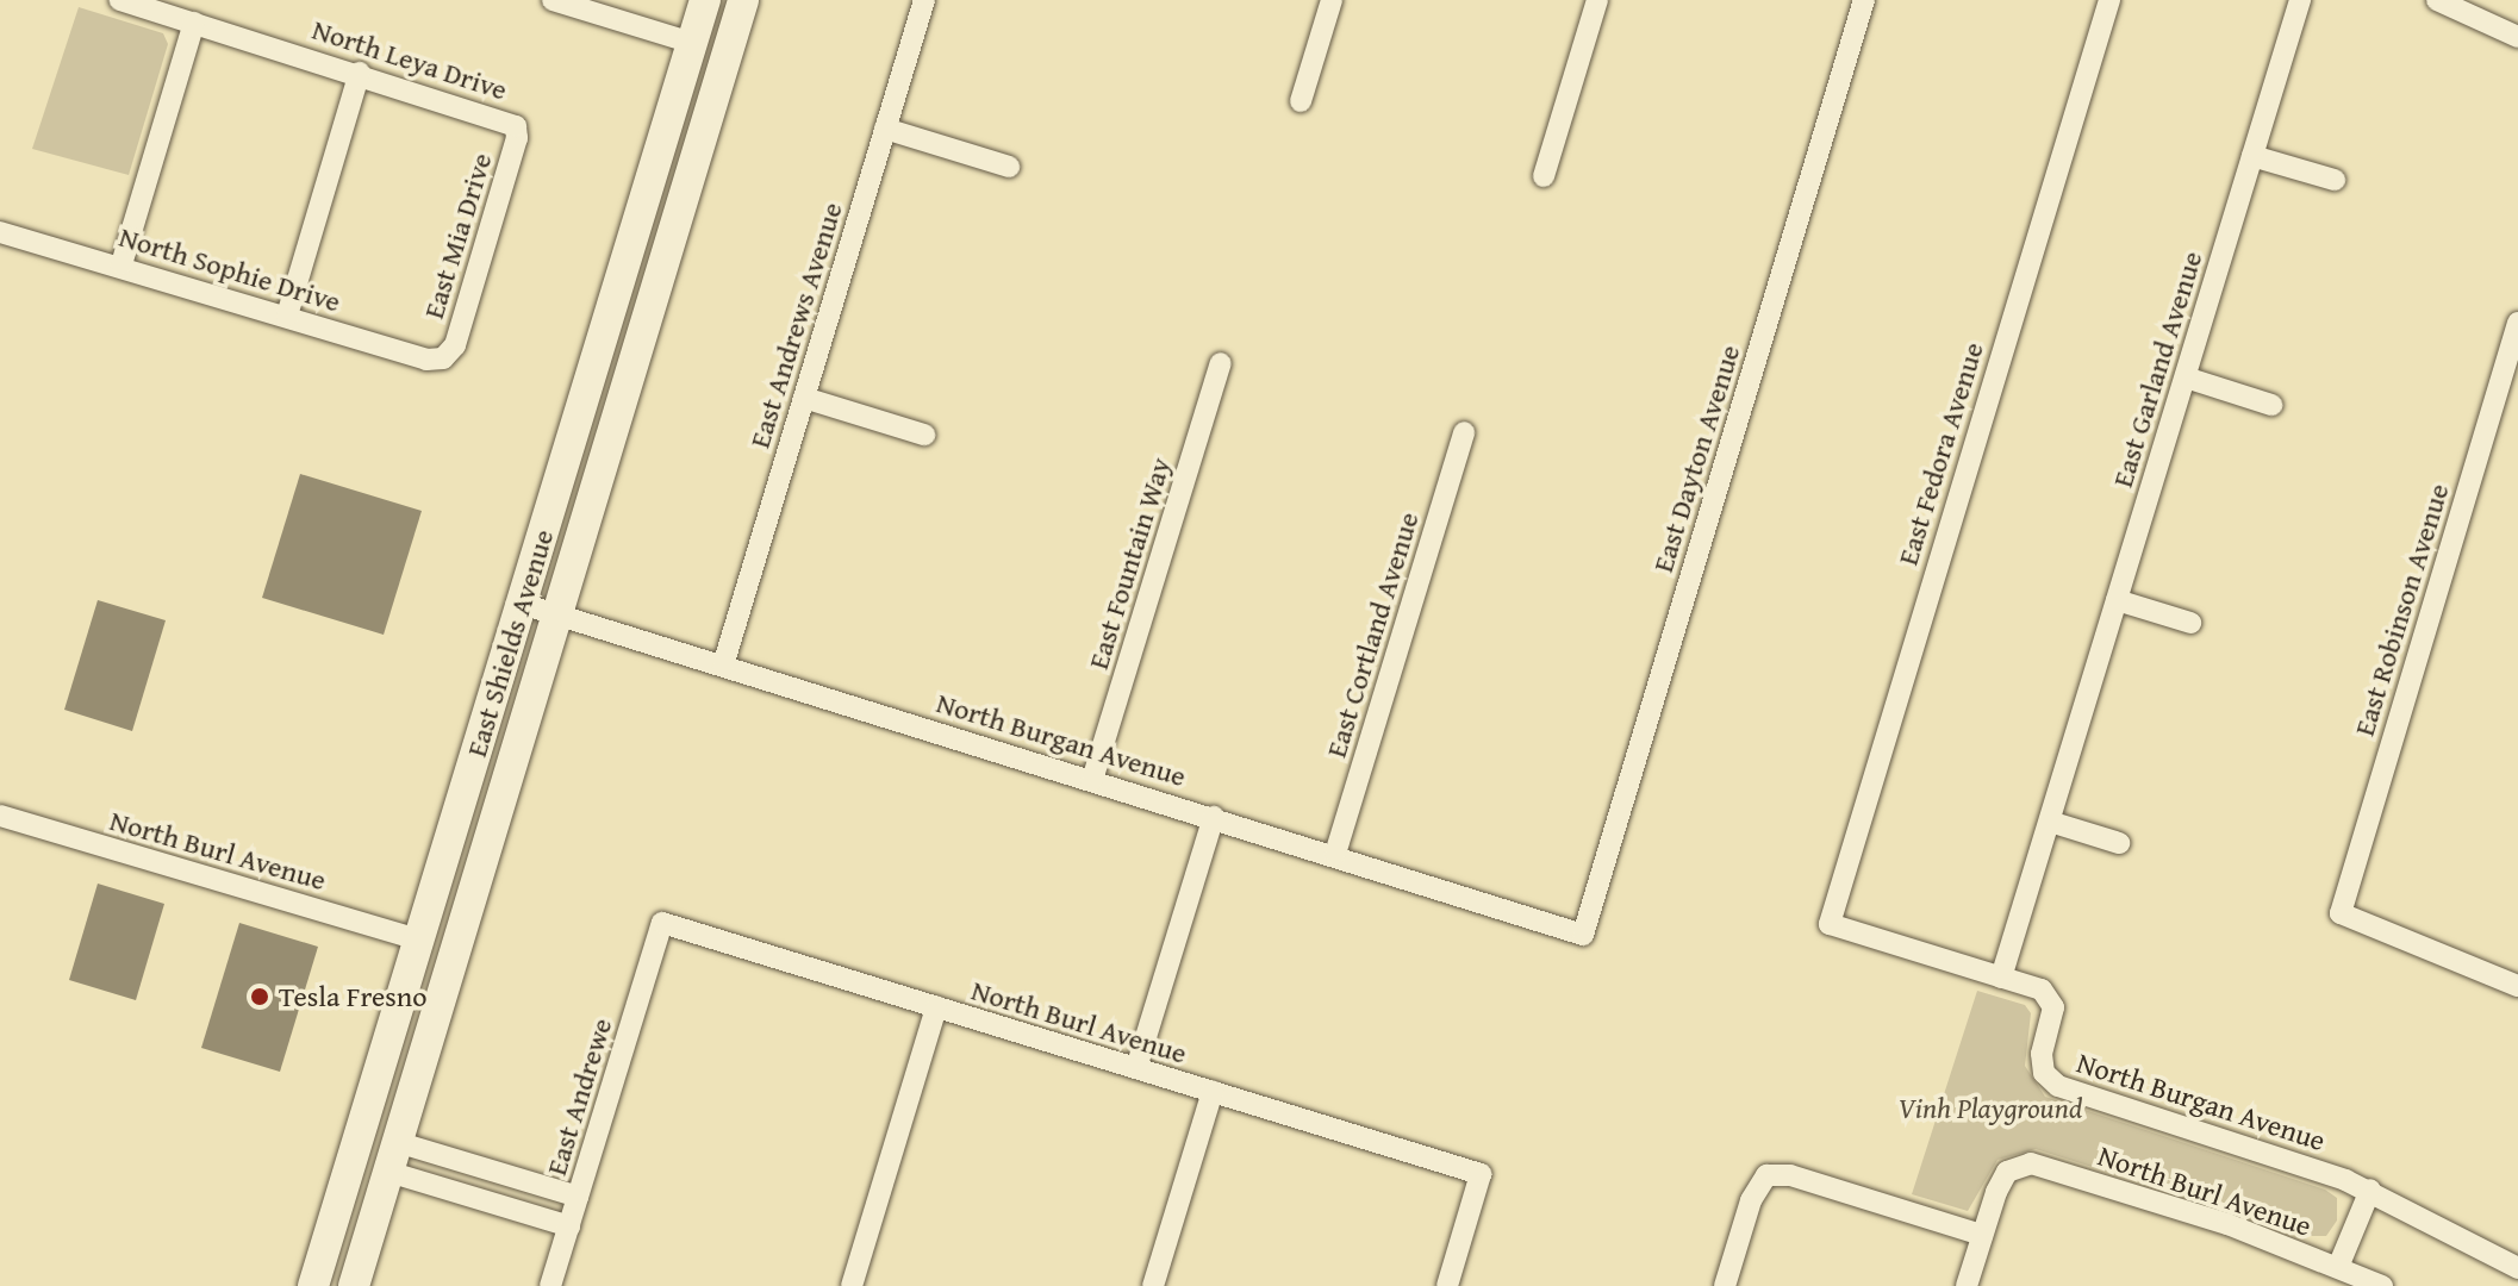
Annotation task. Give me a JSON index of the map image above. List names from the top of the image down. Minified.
{"streets":{"main road":["East Shields Avenue"],"street":["North Leya Drive","East Mia Drive","North Sophie Drive","East Andrews Avenue","East Garland Avenue","East Fedora Avenue","East Dayton Avenue","East Fountain Way","East Robinson Avenue","East Cortland Avenue","North Burgan Avenue","North Burl Avenue","East Andrewe"]},"crossings":[["North Leya Drive","East Mia Drive"],["East Mia Drive","North Sophie Drive"],["East Andrews Avenue","North Burgan Avenue"],["East Garland Avenue","North Burgan Avenue"],["East Fedora Avenue","North Burgan Avenue"],["East Dayton Avenue","North Burgan Avenue"],["East Fountain Way","North Burgan Avenue"],["East Cortland Avenue","North Burgan Avenue"],["East Shields Avenue","North Burgan Avenue"],["East Shields Avenue","North Burl Avenue"],["North Burl Avenue","East Andrewe"]],"parks":["Vinh Playground"],"places":["Tesla Fresno"]}
